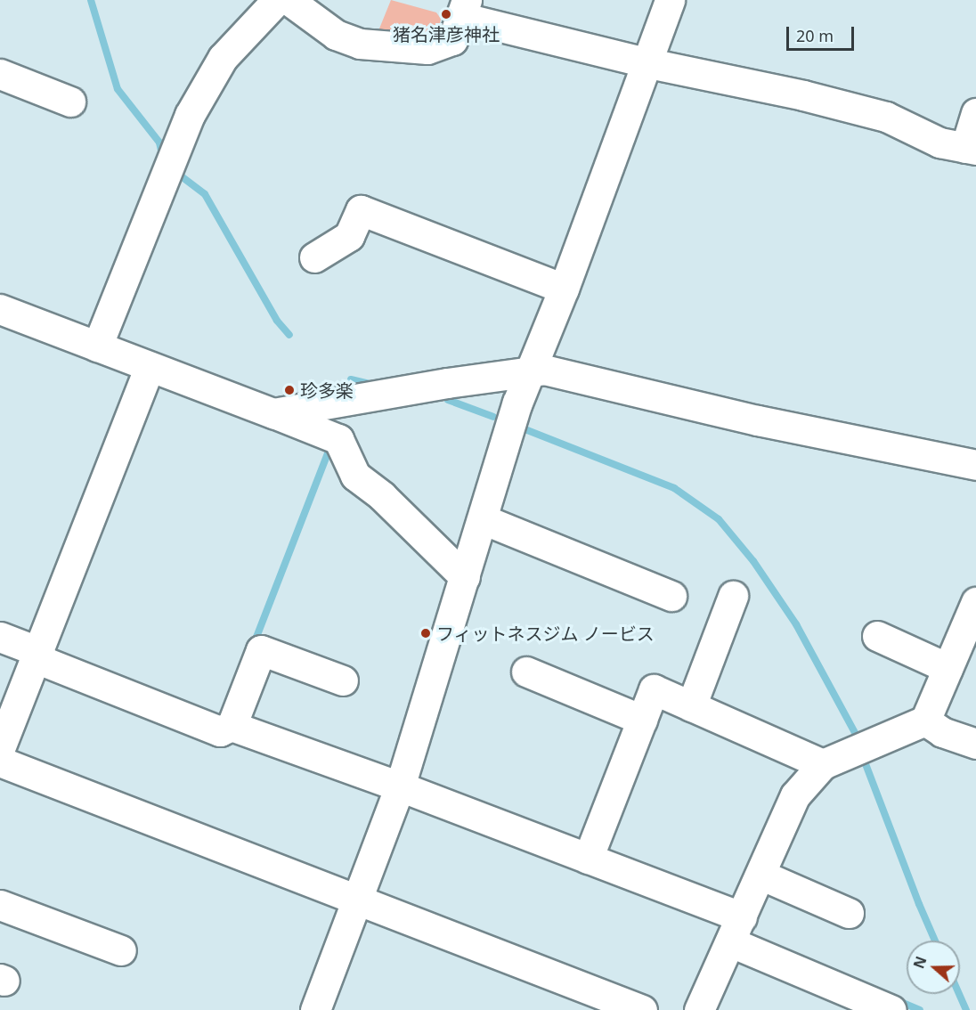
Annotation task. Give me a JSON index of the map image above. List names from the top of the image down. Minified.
{"places":["猪名津彦神社","珍多楽","フィットネスジム ノービス"],"scale_bar":"20 m","north":"left"}
